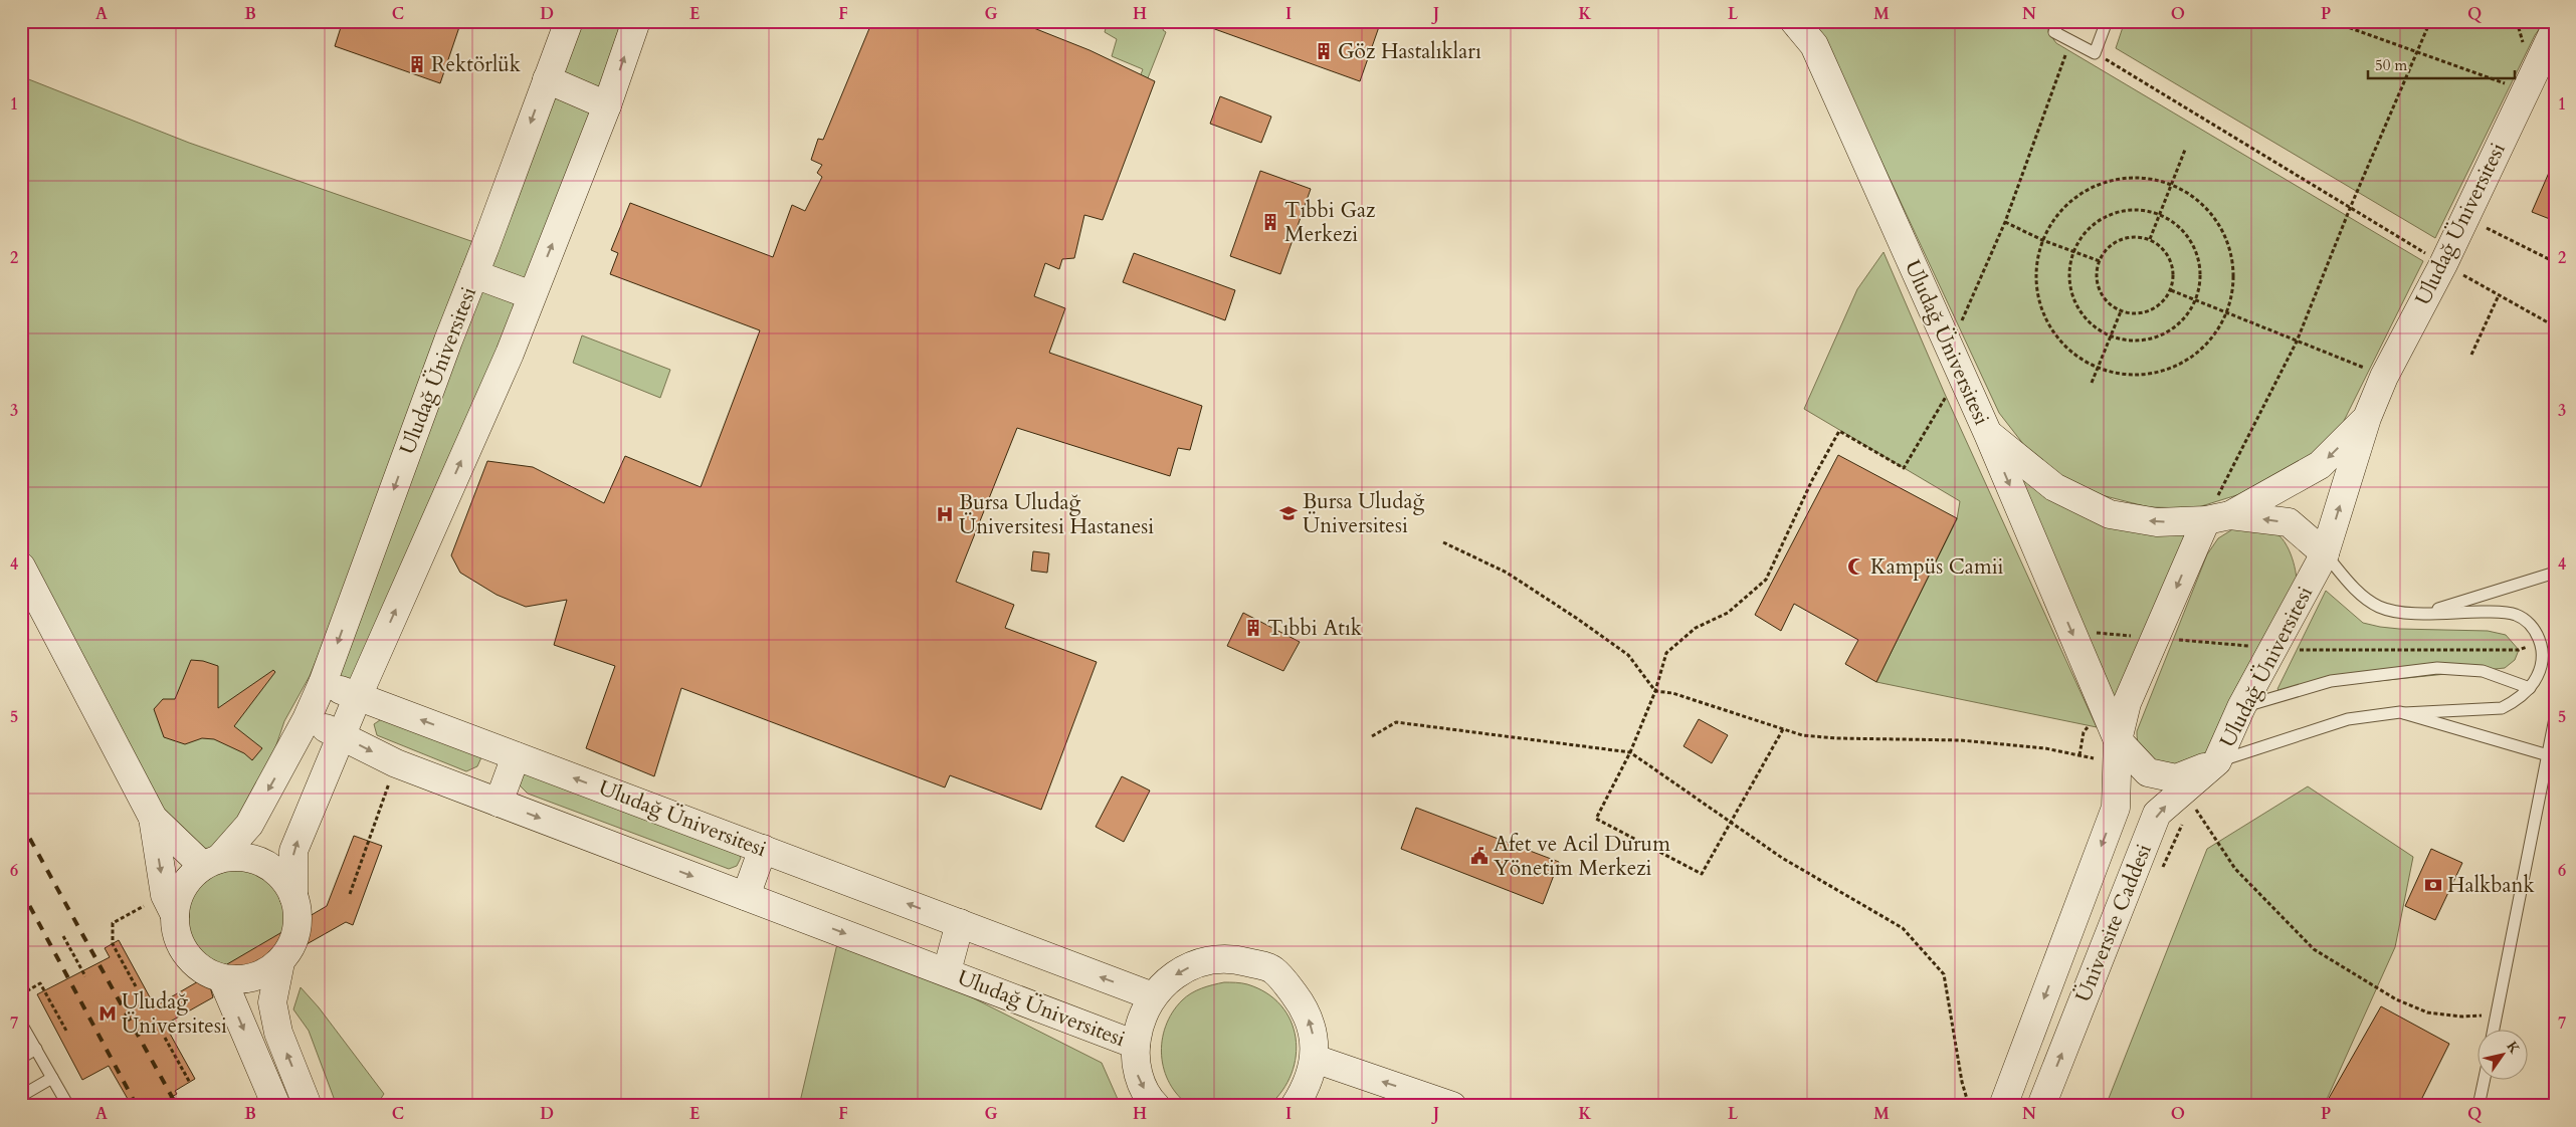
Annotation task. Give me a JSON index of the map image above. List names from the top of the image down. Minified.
{"streets":{"street":["Uludağ Üniversitesi","Üniversite Caddesi"]},"crossings":[["Uludağ Üniversitesi","Üniversite Caddesi"]],"places":{"building":["Göz Hastalıkları","Rektörlük","Tıbbi Gaz Merkezi","Tıbbi Atık"],"school or university":["Bursa Uludağ Üniversitesi"],"hospital":["Bursa Uludağ Üniversitesi Hastanesi"],"mosque":["Kampüs Camii"],"public building":["Afet ve Acil Durum Yönetim Merkezi"],"bank":["Halkbank"],"metro station":["Uludağ Üniversitesi"]},"scale_bar":"50 m","north":"top right","grid":{"columns":["A","B","C","D","E","F","G","H","I","J","K","L","M","N","O","P","Q"],"rows":["1","2","3","4","5","6","7"]}}
